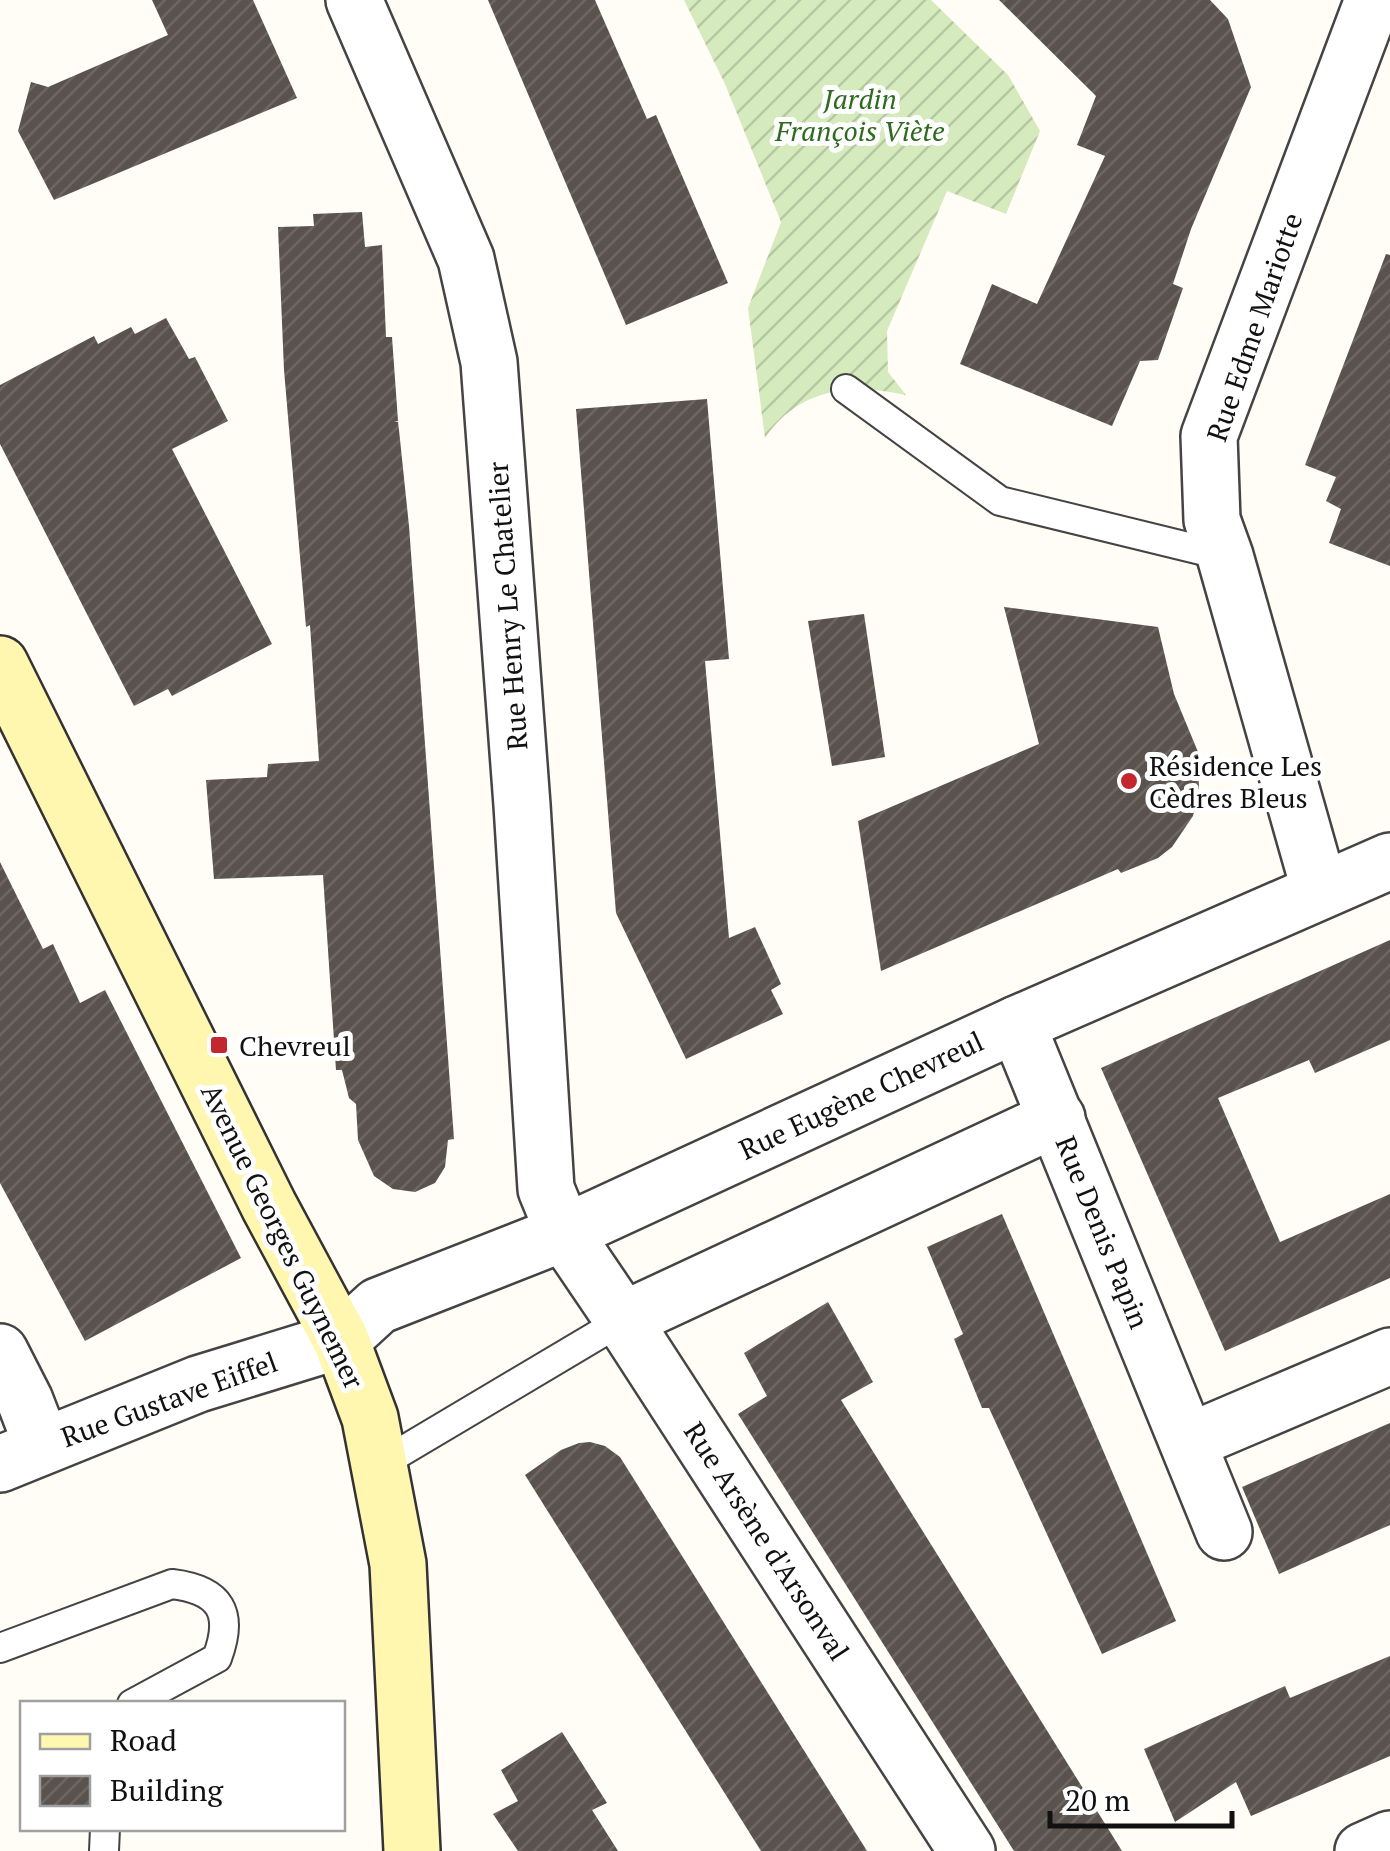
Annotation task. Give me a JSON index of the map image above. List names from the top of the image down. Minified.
{"streets":{"street":["Rue Edme Mariotte","Rue Henry Le Chatelier","Rue Eugène Chevreul","Rue Denis Papin","Avenue Georges Guynemer","Rue Gustave Eiffel","Rue Arsène d'Arsonval"]},"crossings":[["Rue Edme Mariotte","Rue Eugène Chevreul"],["Rue Henry Le Chatelier","Rue Eugène Chevreul"],["Rue Henry Le Chatelier","Rue Arsène d'Arsonval"],["Rue Eugène Chevreul","Rue Denis Papin"],["Rue Eugène Chevreul","Avenue Georges Guynemer"],["Rue Eugène Chevreul","Rue Gustave Eiffel"],["Rue Eugène Chevreul","Rue Arsène d'Arsonval"],["Avenue Georges Guynemer","Rue Gustave Eiffel"]],"parks":["Jardin François Viète"],"places":{"other":["Résidence Les Cèdres Bleus"],"transit":["Chevreul"]},"legend":["Road","Building"],"scale_bar":"20 m"}
